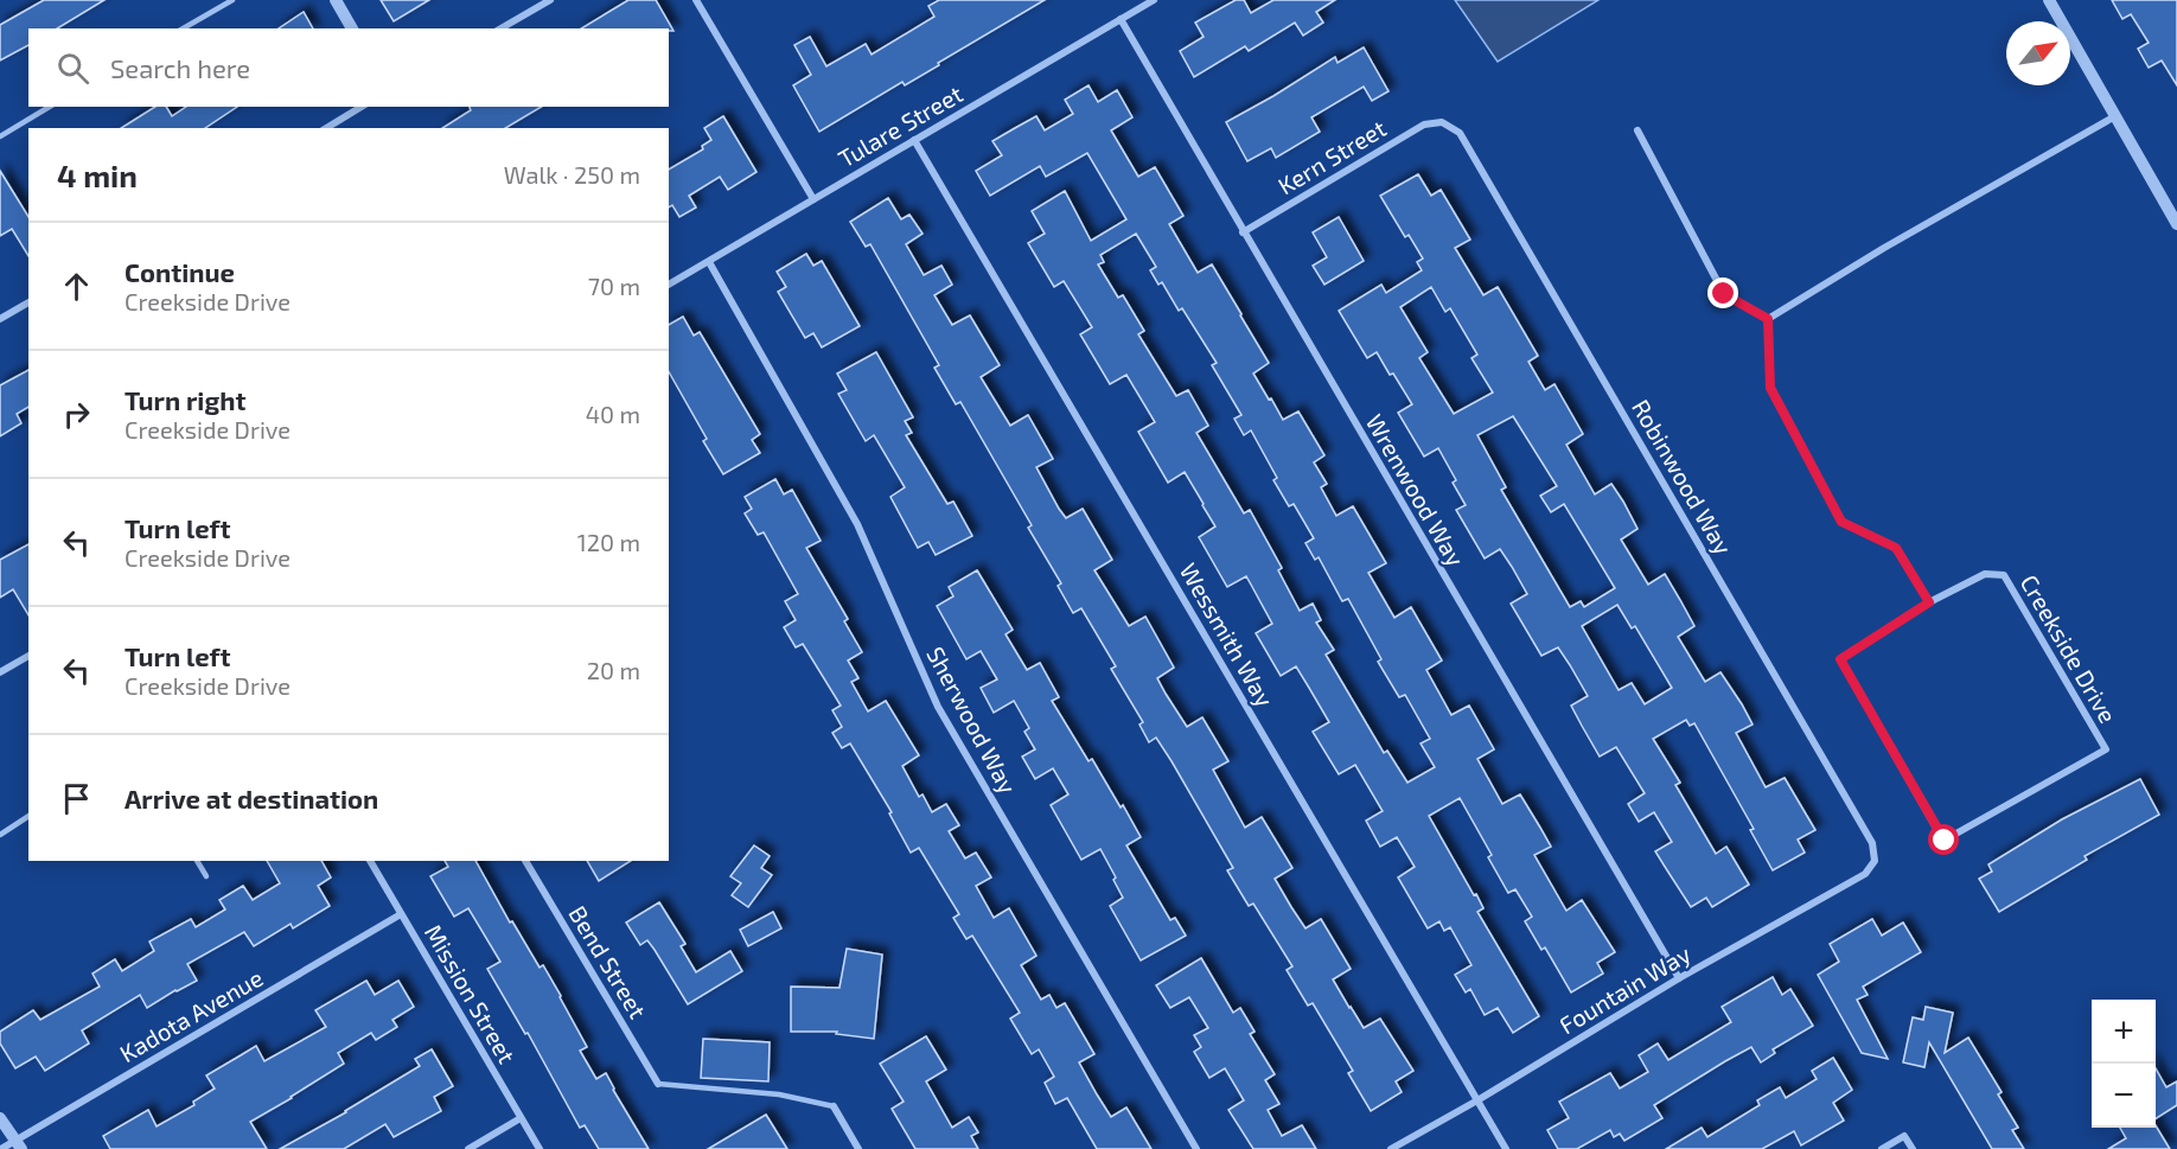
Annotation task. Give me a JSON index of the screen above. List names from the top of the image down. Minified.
{"streets":{"street":["Tulare Street","Kern Street","Robinwood Way","Wrenwood Way","Wessmith Way","Creekside Drive","Sherwood Way","Bend Street","Fountain Way","Mission Street","Kadota Avenue"]},"crossings":[["Tulare Street","Wrenwood Way"],["Tulare Street","Wessmith Way"],["Tulare Street","Sherwood Way"],["Kern Street","Robinwood Way"],["Kern Street","Wrenwood Way"],["Robinwood Way","Fountain Way"],["Wrenwood Way","Fountain Way"],["Wessmith Way","Fountain Way"],["Mission Street","Kadota Avenue"]],"north":"top right","page":{"search":"Search here","heading":["4 min","Walk · 250 m"],"list":[["Continue","Creekside Drive","70 m"],["Turn right","Creekside Drive","40 m"],["Turn left","Creekside Drive","120 m"],["Turn left","Creekside Drive","20 m"],"Arrive at destination"],"map_buttons":["+","−"]}}
